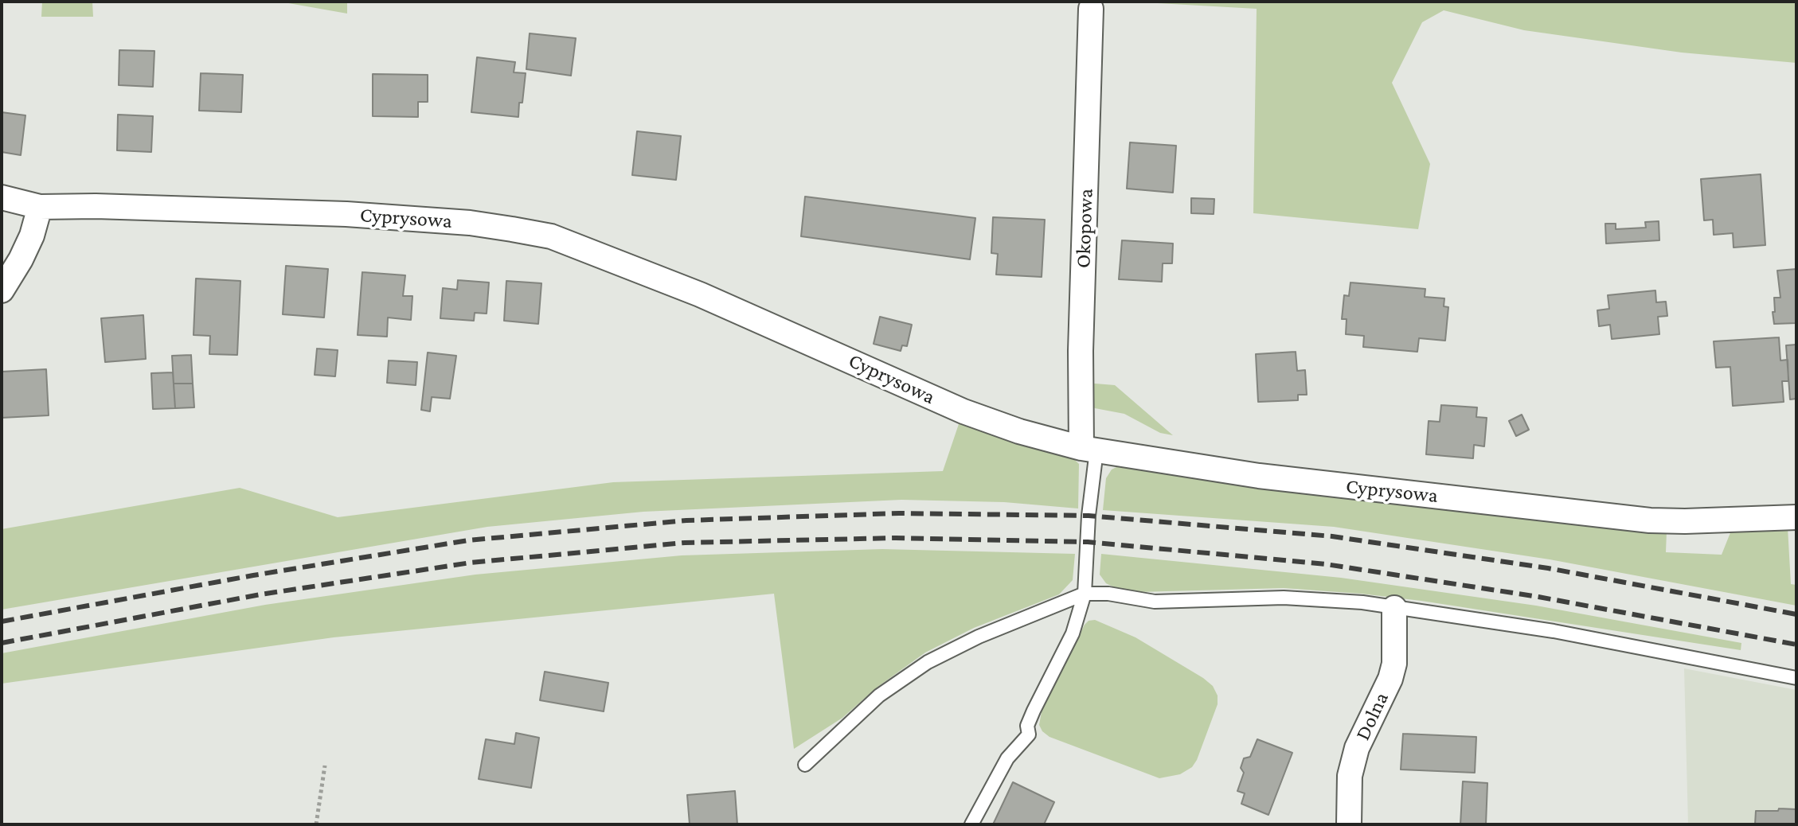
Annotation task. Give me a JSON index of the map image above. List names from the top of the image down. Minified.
{"streets":{"street":["Cyprysowa","Okopowa","Dolna"]},"crossings":[["Cyprysowa","Okopowa"]]}
